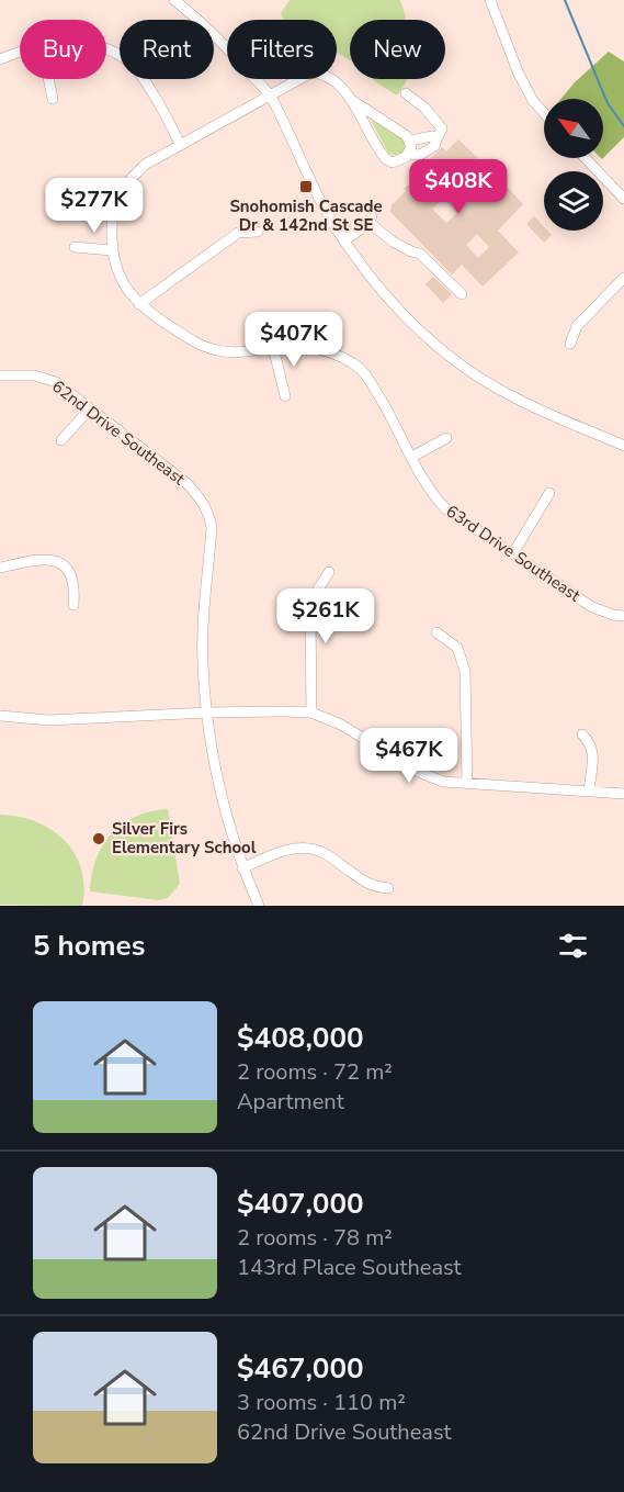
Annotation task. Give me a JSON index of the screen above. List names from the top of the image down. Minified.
{"streets":{"street":["62nd Drive Southeast","63rd Drive Southeast"]},"places":{"transit":["Snohomish Cascade Dr & 142nd St SE"],"other":["Silver Firs Elementary School"]},"north":"top left","page":{"chip":["Buy","Rent","Filters","New"],"price":["$408K","$277K","$407K","$261K","$467K"],"heading":"5 homes","list":[{"name":"$408,000","note":"2 rooms · 72 m² · Apartment"},{"name":"$407,000","note":"2 rooms · 78 m² · 143rd Place Southeast"},{"name":"$467,000","note":"3 rooms · 110 m² · 62nd Drive Southeast"}]}}
